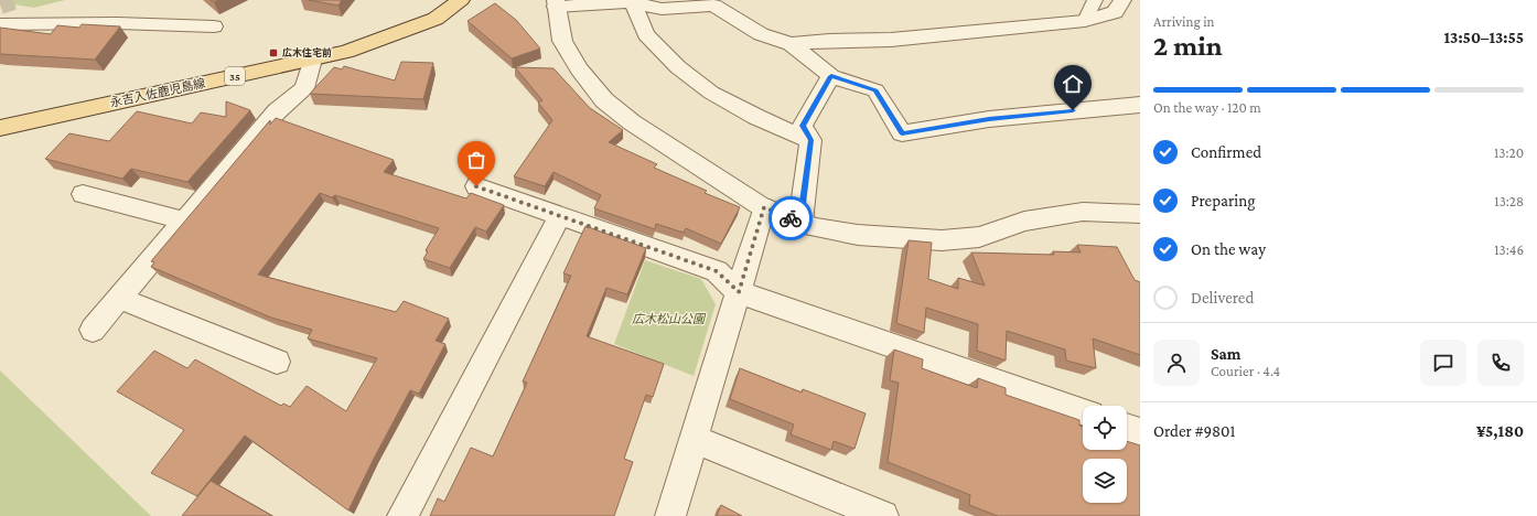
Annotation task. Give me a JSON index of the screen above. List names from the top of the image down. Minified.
{"streets":{"main road":["35","永吉入佐鹿児島線"]},"parks":["広木松山公園"],"places":{"transit":["広木住宅前"]},"page":{"heading":["2 min","Arriving in","13:50–13:55"],"panel":["Sam","Courier · 4.4","Order #9801","¥5,180"],"bar":"On the way · 120 m","list":[["Confirmed","13:20"],["Preparing","13:28"],["On the way","13:46"],"Delivered"]}}
